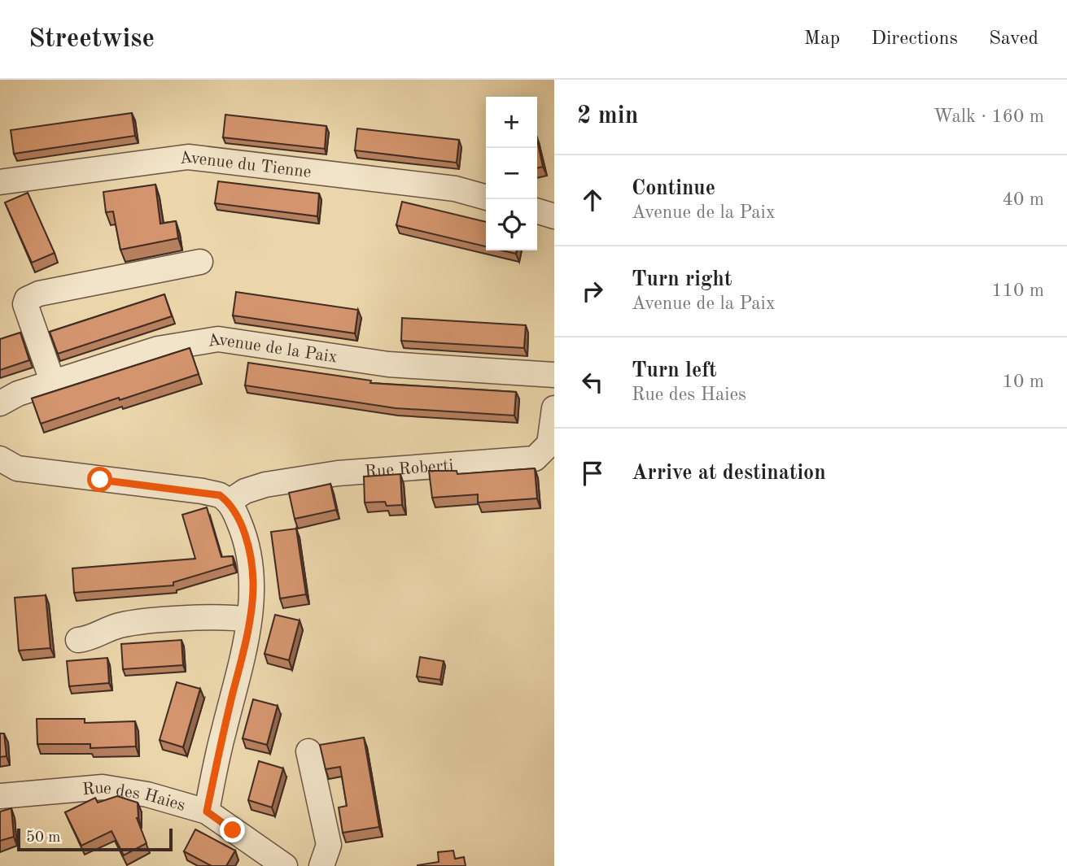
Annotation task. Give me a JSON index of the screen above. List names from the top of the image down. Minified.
{"streets":{"street":["Avenue du Tienne","Avenue de la Paix","Rue Roberti","Rue des Haies"]},"scale_bar":"50 m","page":{"header":"Streetwise","nav":["Map","Directions","Saved"],"heading":["2 min","Walk · 160 m"],"map_buttons":["+","−"],"list":[["Continue","Avenue de la Paix","40 m"],["Turn right","Avenue de la Paix","110 m"],["Turn left","Rue des Haies","10 m"],"Arrive at destination"],"scale":"50 m"}}
